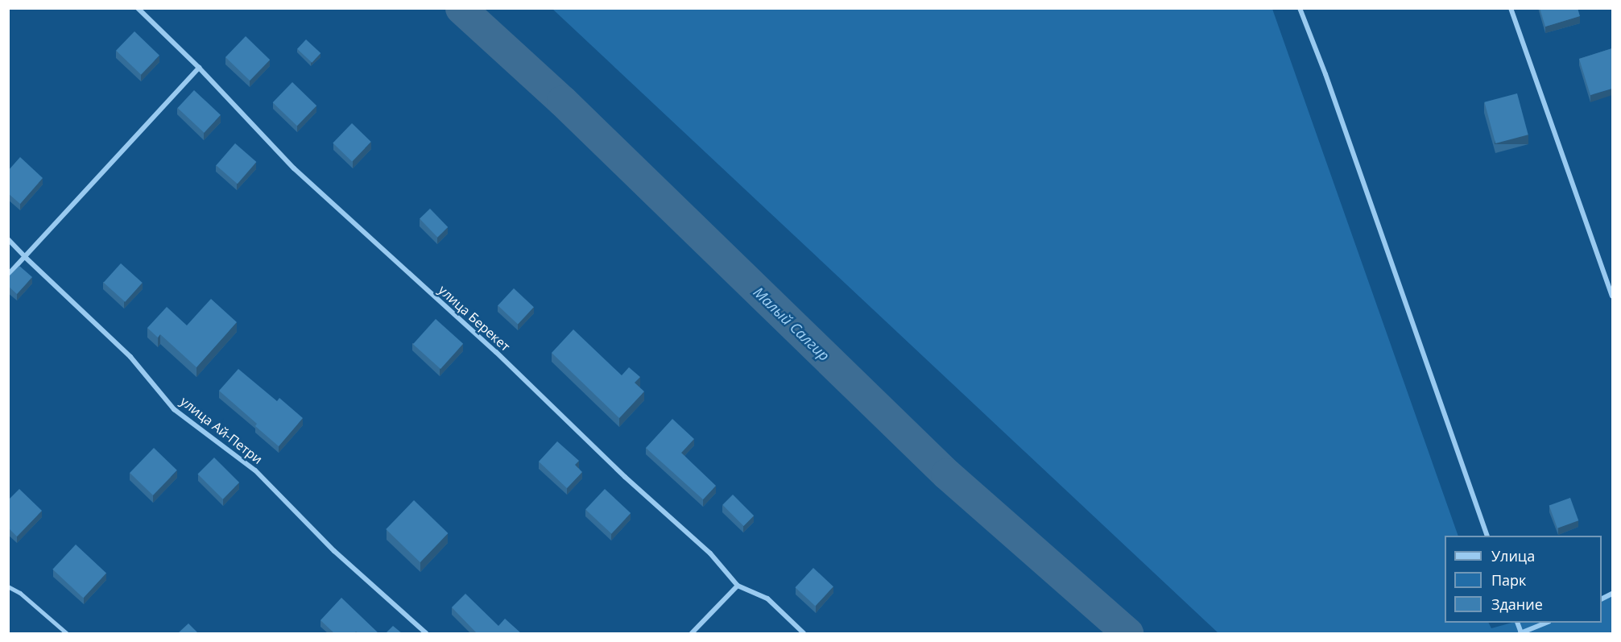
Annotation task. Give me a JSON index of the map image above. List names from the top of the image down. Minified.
{"streets":{"street":["улица Берекет","улица Ай-Петри"]},"water":["Малый Салгир"],"legend":["Улица","Парк","Здание"]}
